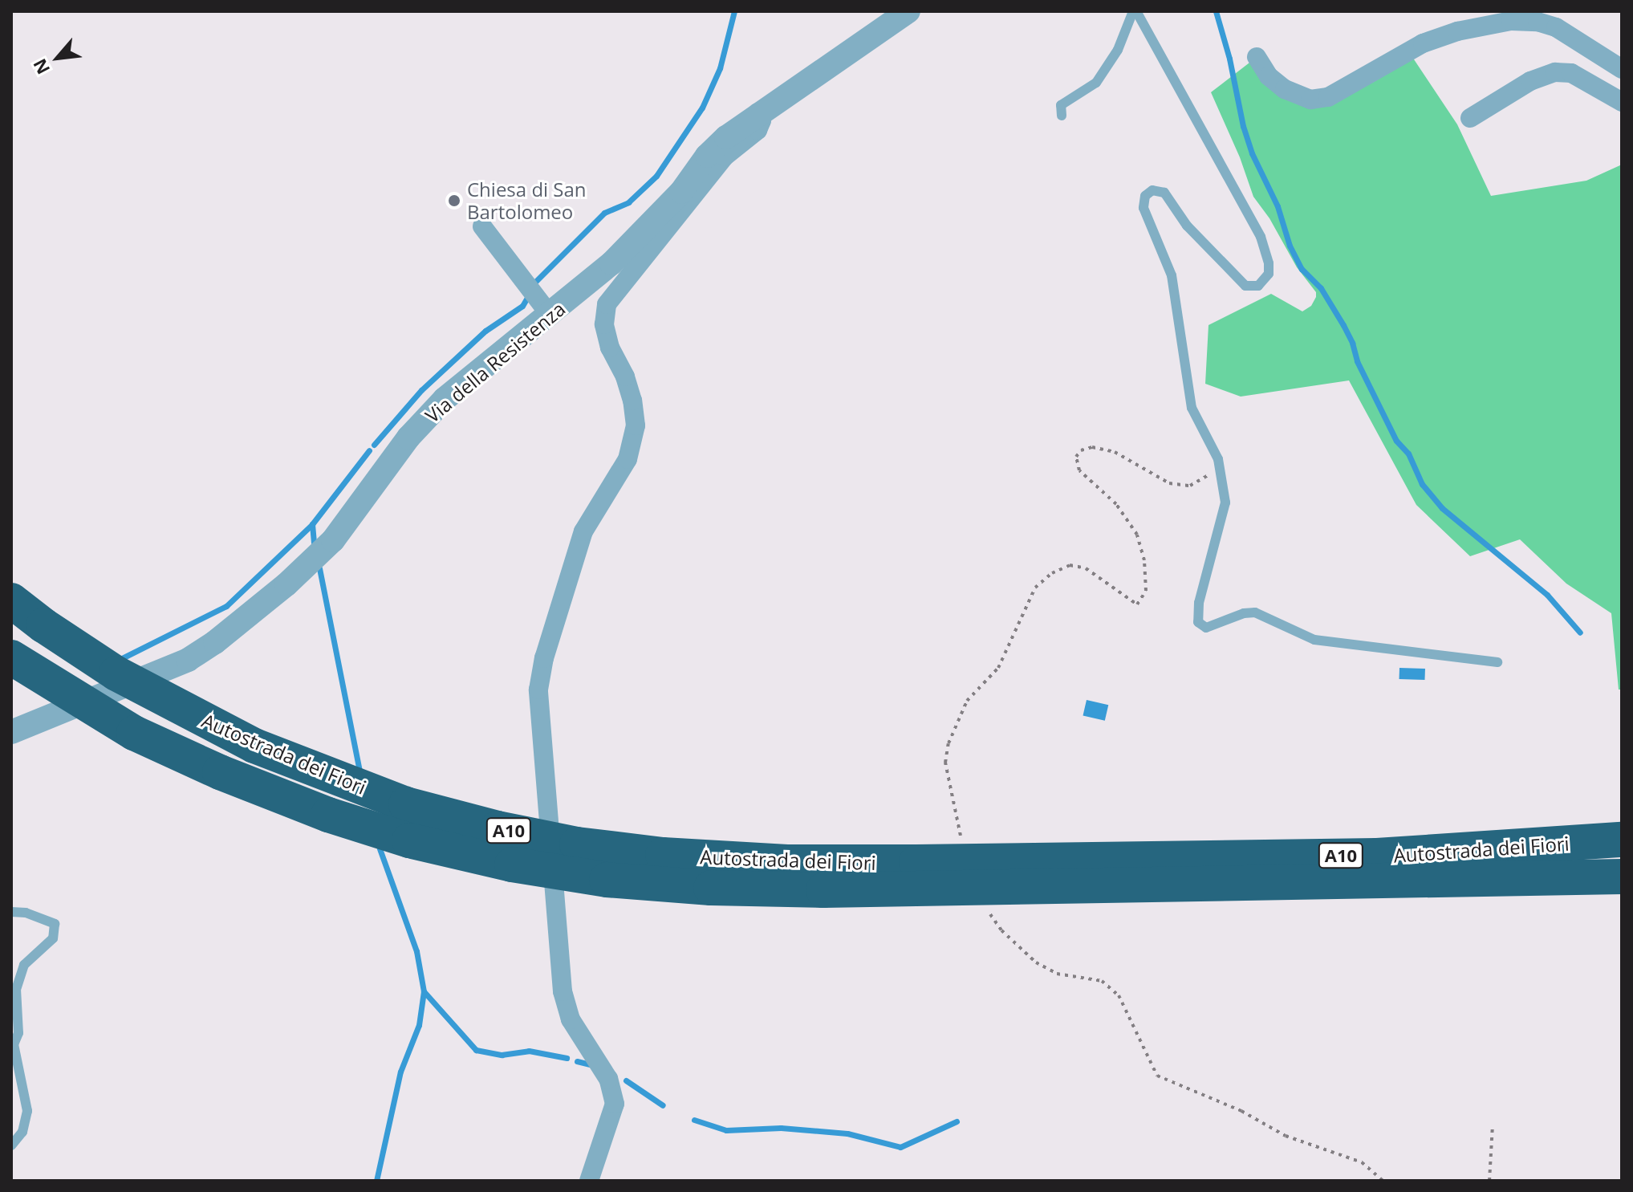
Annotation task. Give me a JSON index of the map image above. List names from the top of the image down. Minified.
{"streets":{"highway":["Autostrada dei Fiori","A10"],"street":["Via della Resistenza"]},"places":["Chiesa di San Bartolomeo"],"north":"bottom left"}
